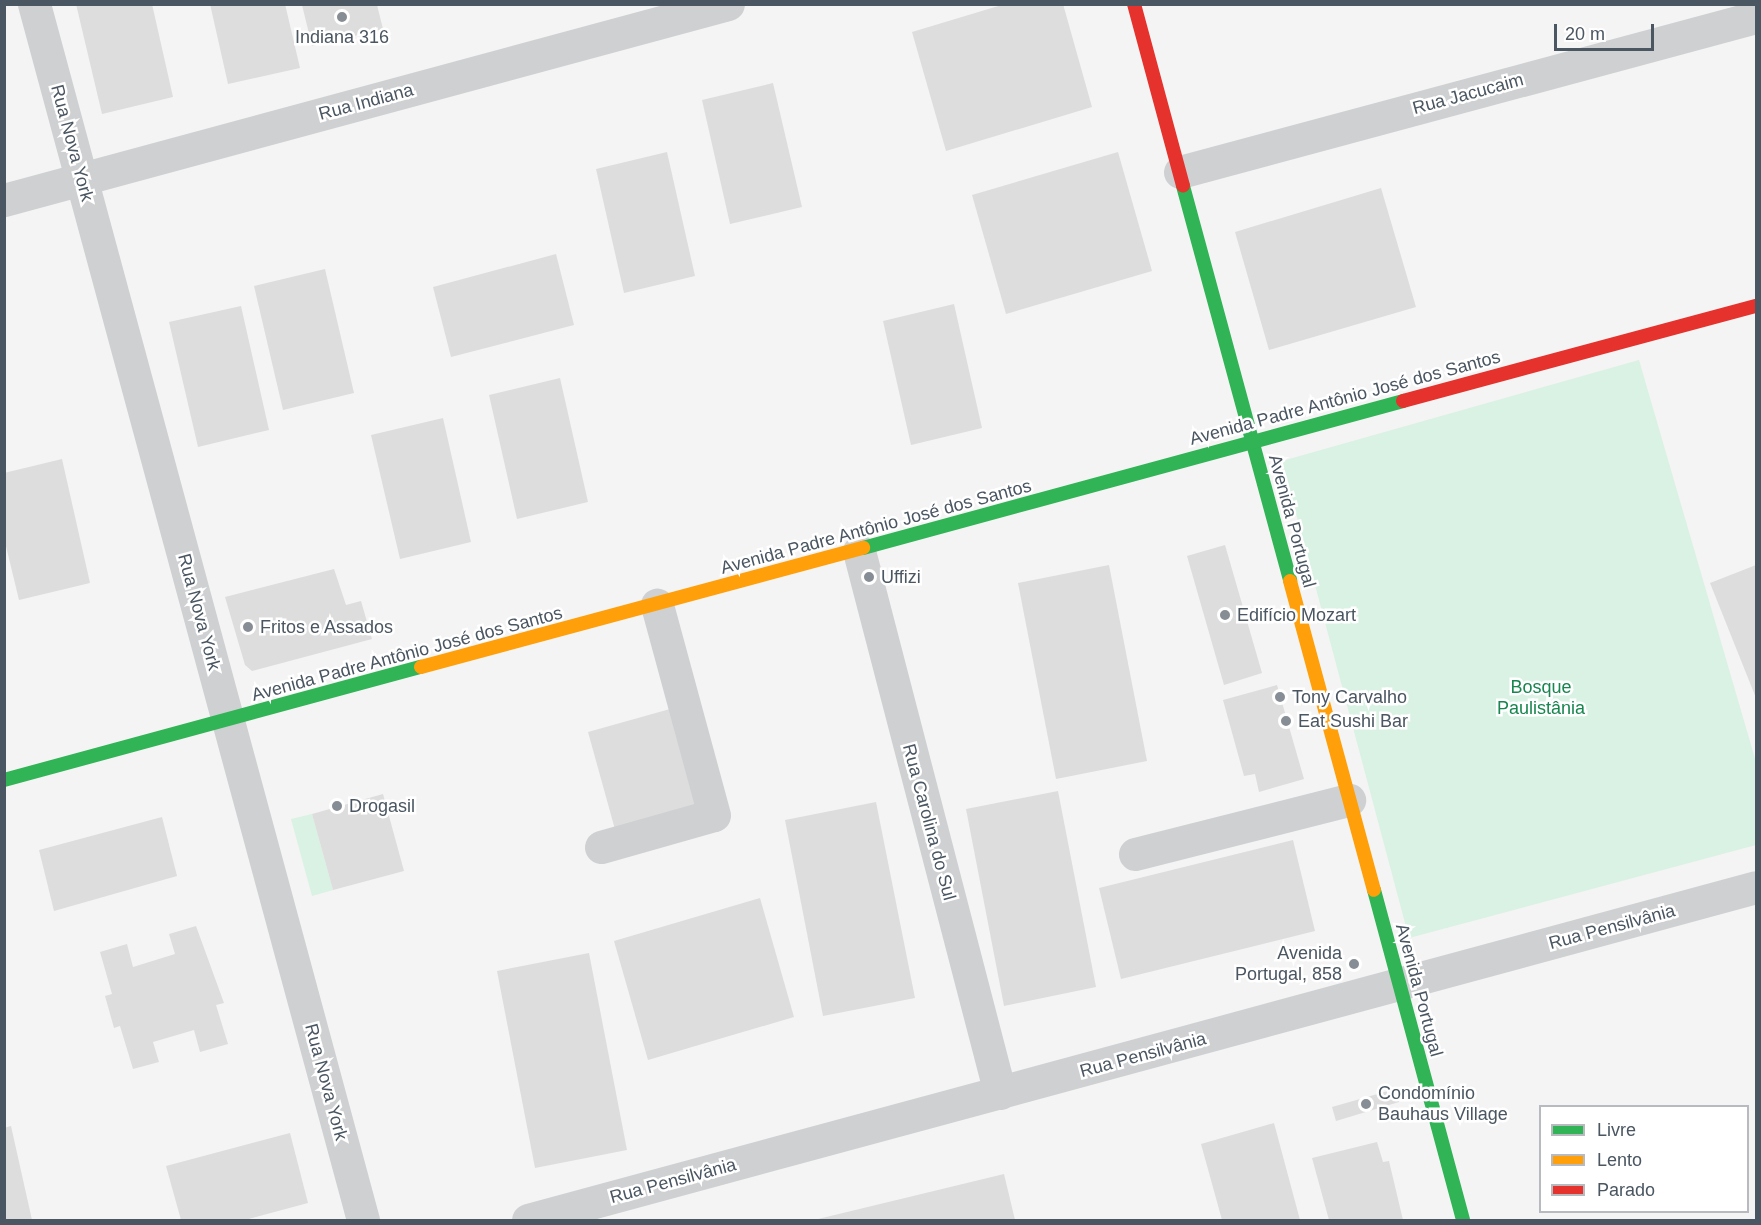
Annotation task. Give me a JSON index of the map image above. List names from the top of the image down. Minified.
{"streets":{"street":["Rua Jacucaim","Rua Indiana","Rua Nova York","Avenida Padre Antônio José dos Santos","Avenida Portugal","Rua Carolina do Sul","Rua Pensilvânia"]},"crossings":[["Rua Jacucaim","Avenida Portugal"],["Rua Indiana","Rua Nova York"],["Rua Nova York","Avenida Padre Antônio José dos Santos"],["Avenida Padre Antônio José dos Santos","Avenida Portugal"],["Avenida Padre Antônio José dos Santos","Rua Carolina do Sul"],["Avenida Portugal","Rua Pensilvânia"],["Rua Carolina do Sul","Rua Pensilvânia"]],"parks":["Bosque Paulistânia"],"places":["Indiana 316","Uffizi","Edifício Mozart","Fritos e Assados","Tony Carvalho","Eat Sushi Bar","Drogasil","Avenida Portugal, 858","Condomínio Bauhaus Village"],"legend":["Livre","Lento","Parado"],"scale_bar":"20 m"}
